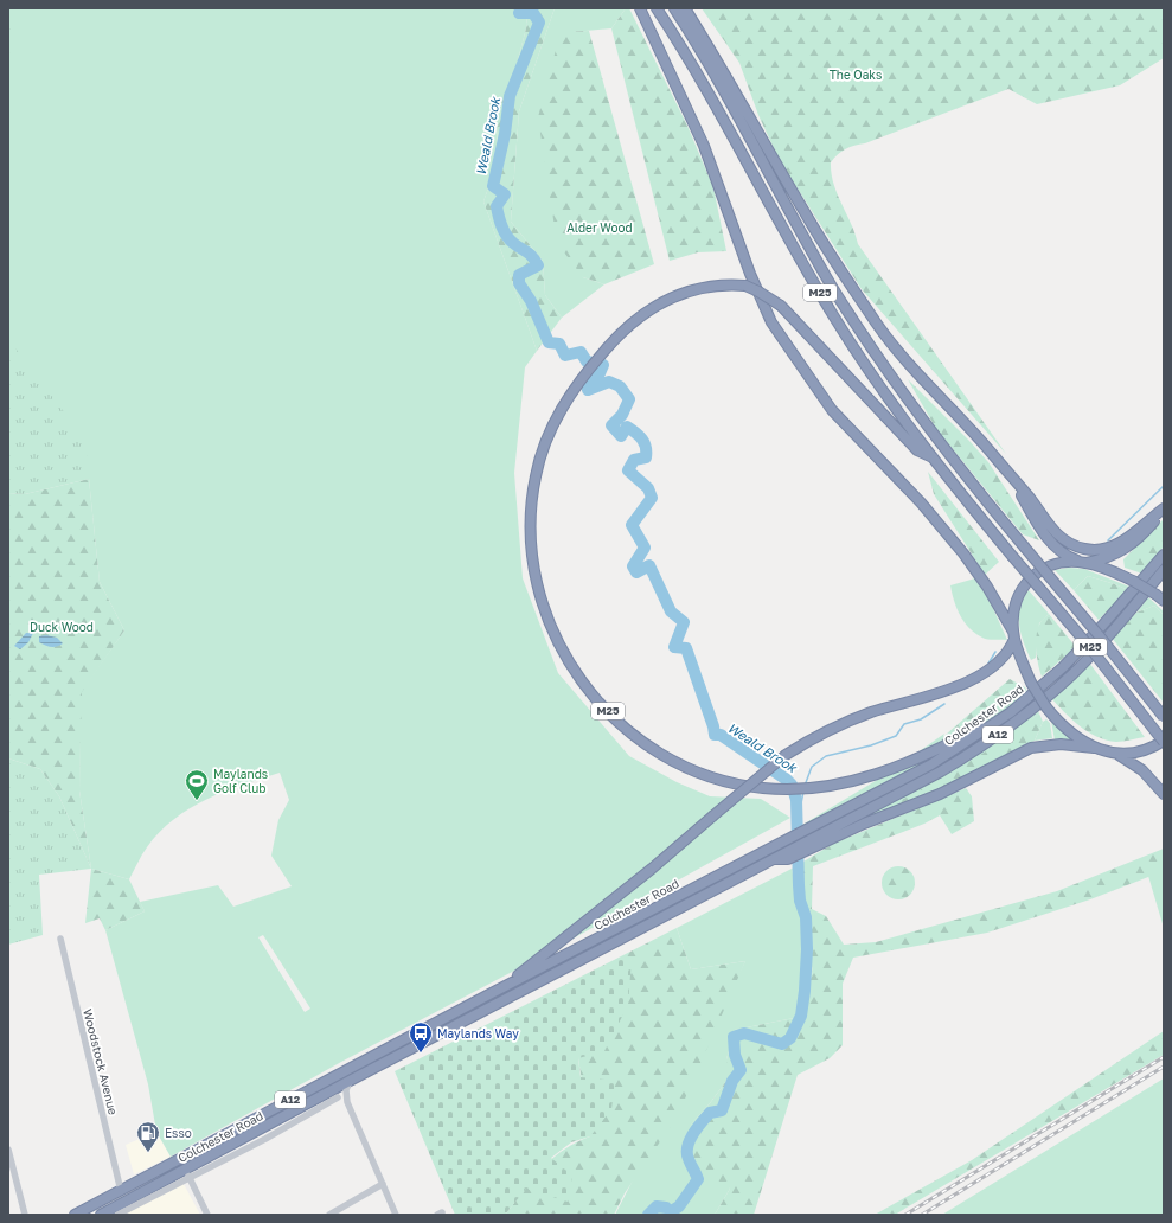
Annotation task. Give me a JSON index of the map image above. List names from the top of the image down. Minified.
{"streets":{"highway":["M25","Colchester Road","A12"],"street":["Woodstock Avenue"]},"crossings":[["M25","Colchester Road"],["Colchester Road","A12"],["Colchester Road","Woodstock Avenue"]],"water":["Weald Brook"],"parks":["The Oaks","Alder Wood","Duck Wood"],"places":{"sports":["Maylands Golf Club"],"bus stop":["Maylands Way"],"fuel station":["Esso"]}}
